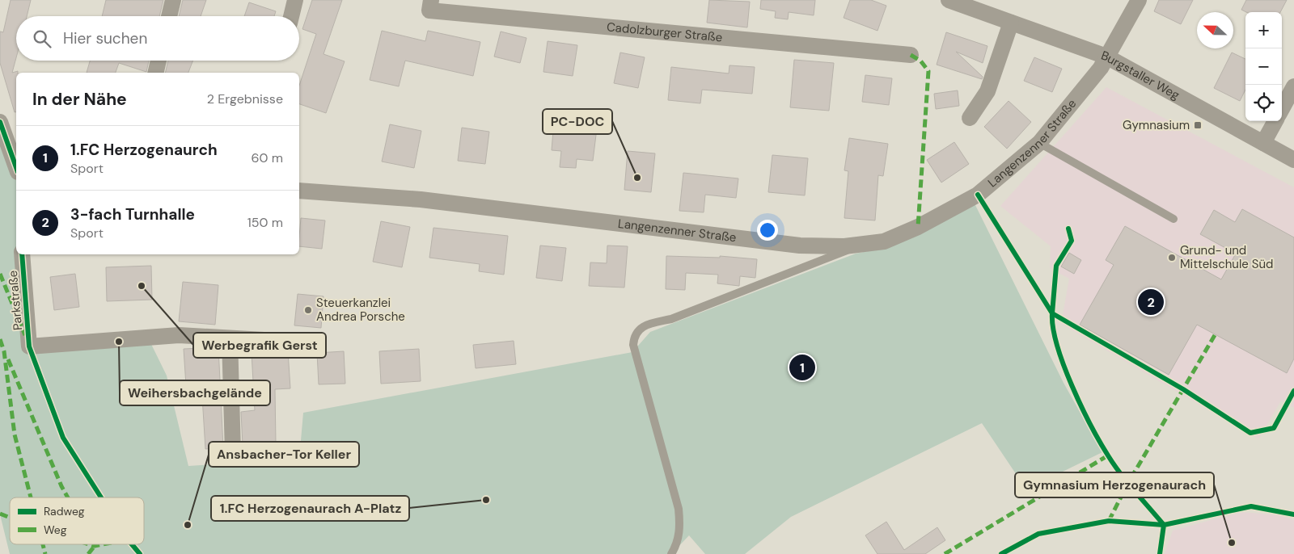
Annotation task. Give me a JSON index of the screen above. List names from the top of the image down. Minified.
{"streets":{"street":["Cadolzburger Straße","Burgstaller Weg","Langenzenner Straße","Parkstraße"]},"crossings":[["Burgstaller Weg","Langenzenner Straße"]],"places":{"transit":["Gymnasium"],"other":["PC-DOC","Grund- und Mittelschule Süd","Werbegrafik Gerst","Steuerkanzlei Andrea Porsche","Weihersbachgelände","1.FC Herzogenaurach A-Platz","Ansbacher-Tor Keller","Gymnasium Herzogenaurach"]},"legend":["Radweg","Weg"],"north":"left","page":{"map_buttons":["+","−"],"search":"Hier suchen","heading":["In der Nähe","2 Ergebnisse"],"list":[{"mark":"1","name":"1.FC Herzogenaurch","note":"Sport","value":"60 m"},{"mark":"2","name":"3-fach Turnhalle","note":"Sport","value":"150 m"}],"pins":["2","1"]}}
